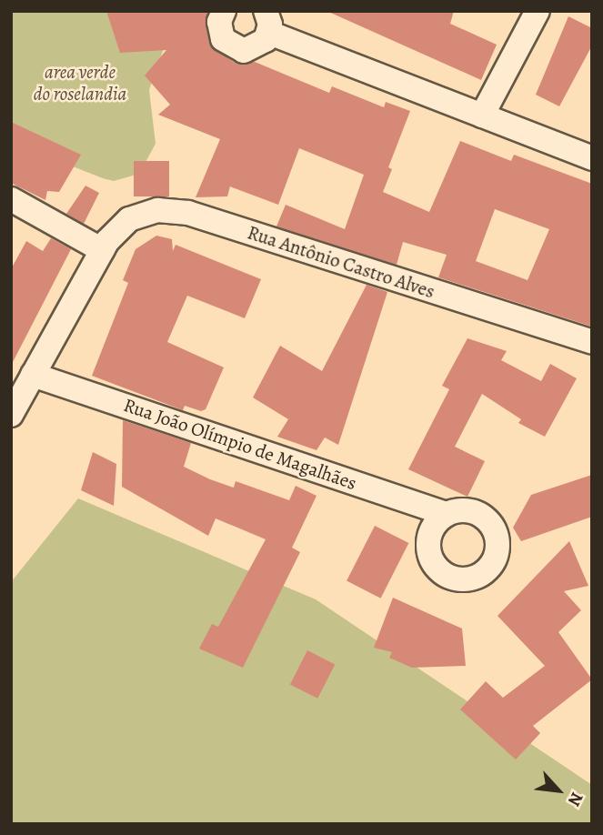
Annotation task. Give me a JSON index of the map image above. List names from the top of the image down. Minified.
{"streets":{"street":["Rua Antônio Castro Alves","Rua João Olímpio de Magalhães"]},"crossings":[["Rua Antônio Castro Alves","Rua João Olímpio de Magalhães"]],"parks":["area verde do roselandia"],"north":"bottom right"}
